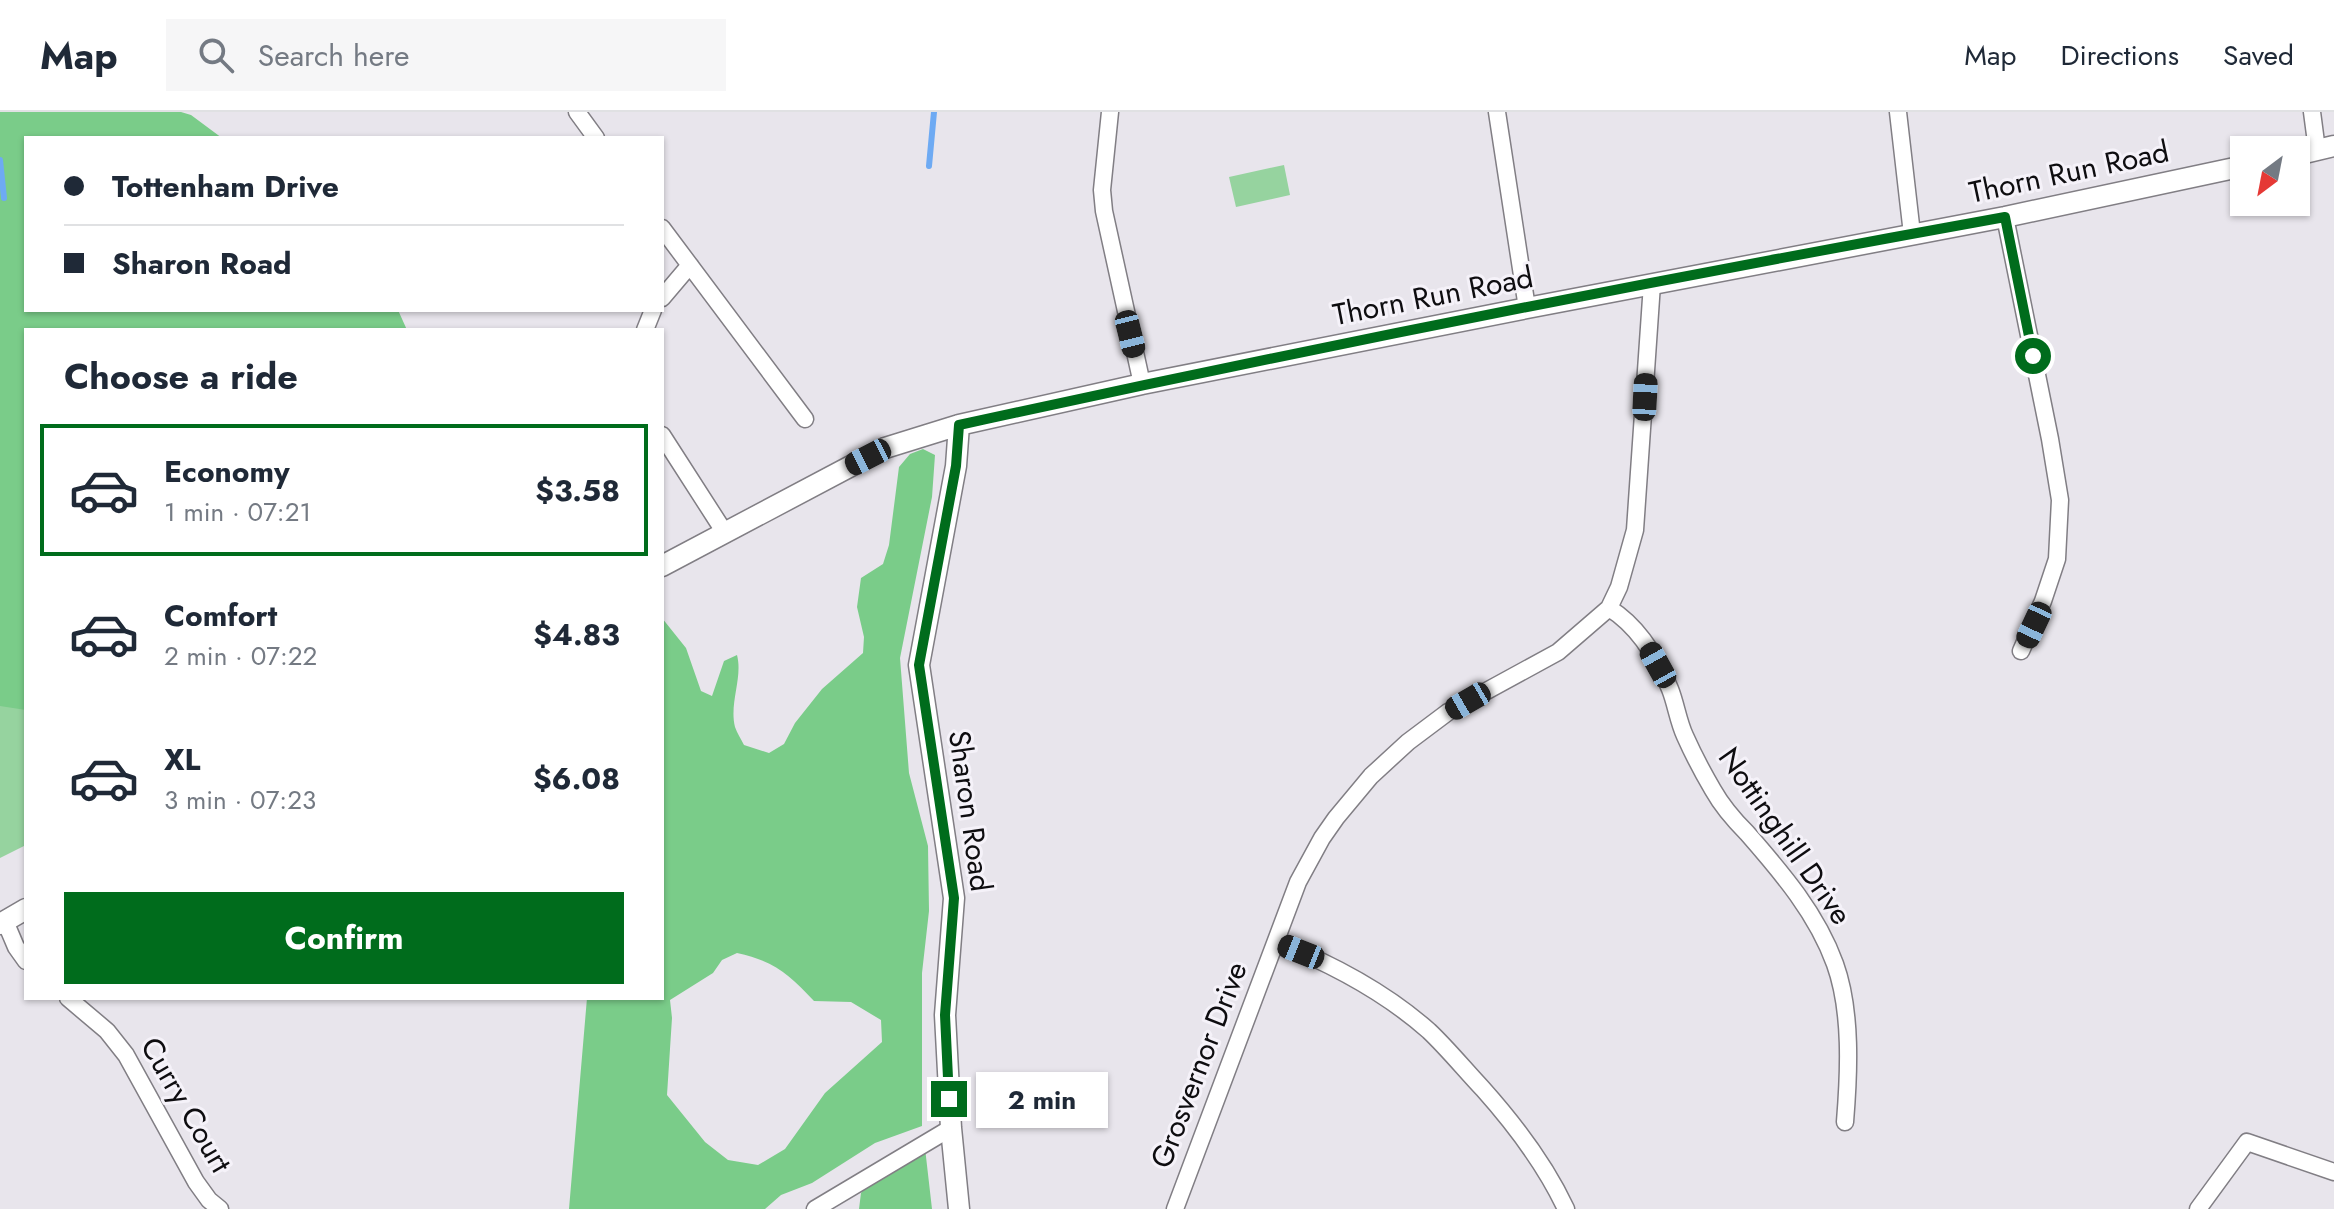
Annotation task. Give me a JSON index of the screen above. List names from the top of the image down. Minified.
{"streets":{"street":["Thorn Run Road","Sharon Road","Nottinghill Drive","Grosvernor Drive","Curry Court"]},"crossings":[["Thorn Run Road","Sharon Road"],["Nottinghill Drive","Grosvernor Drive"]],"north":"bottom left","page":{"header":"Map","search":"Search here","nav":["Map","Directions","Saved"],"banner":["Tottenham Drive","Sharon Road"],"heading":"Choose a ride","list":[{"name":"Economy","note":"1 min · 07:21","value":"$3.58"},{"name":"Comfort","note":"2 min · 07:22","value":"$4.83"},{"name":"XL","note":"3 min · 07:23","value":"$6.08"}],"buttons":"Confirm","bubble":"2 min"}}
